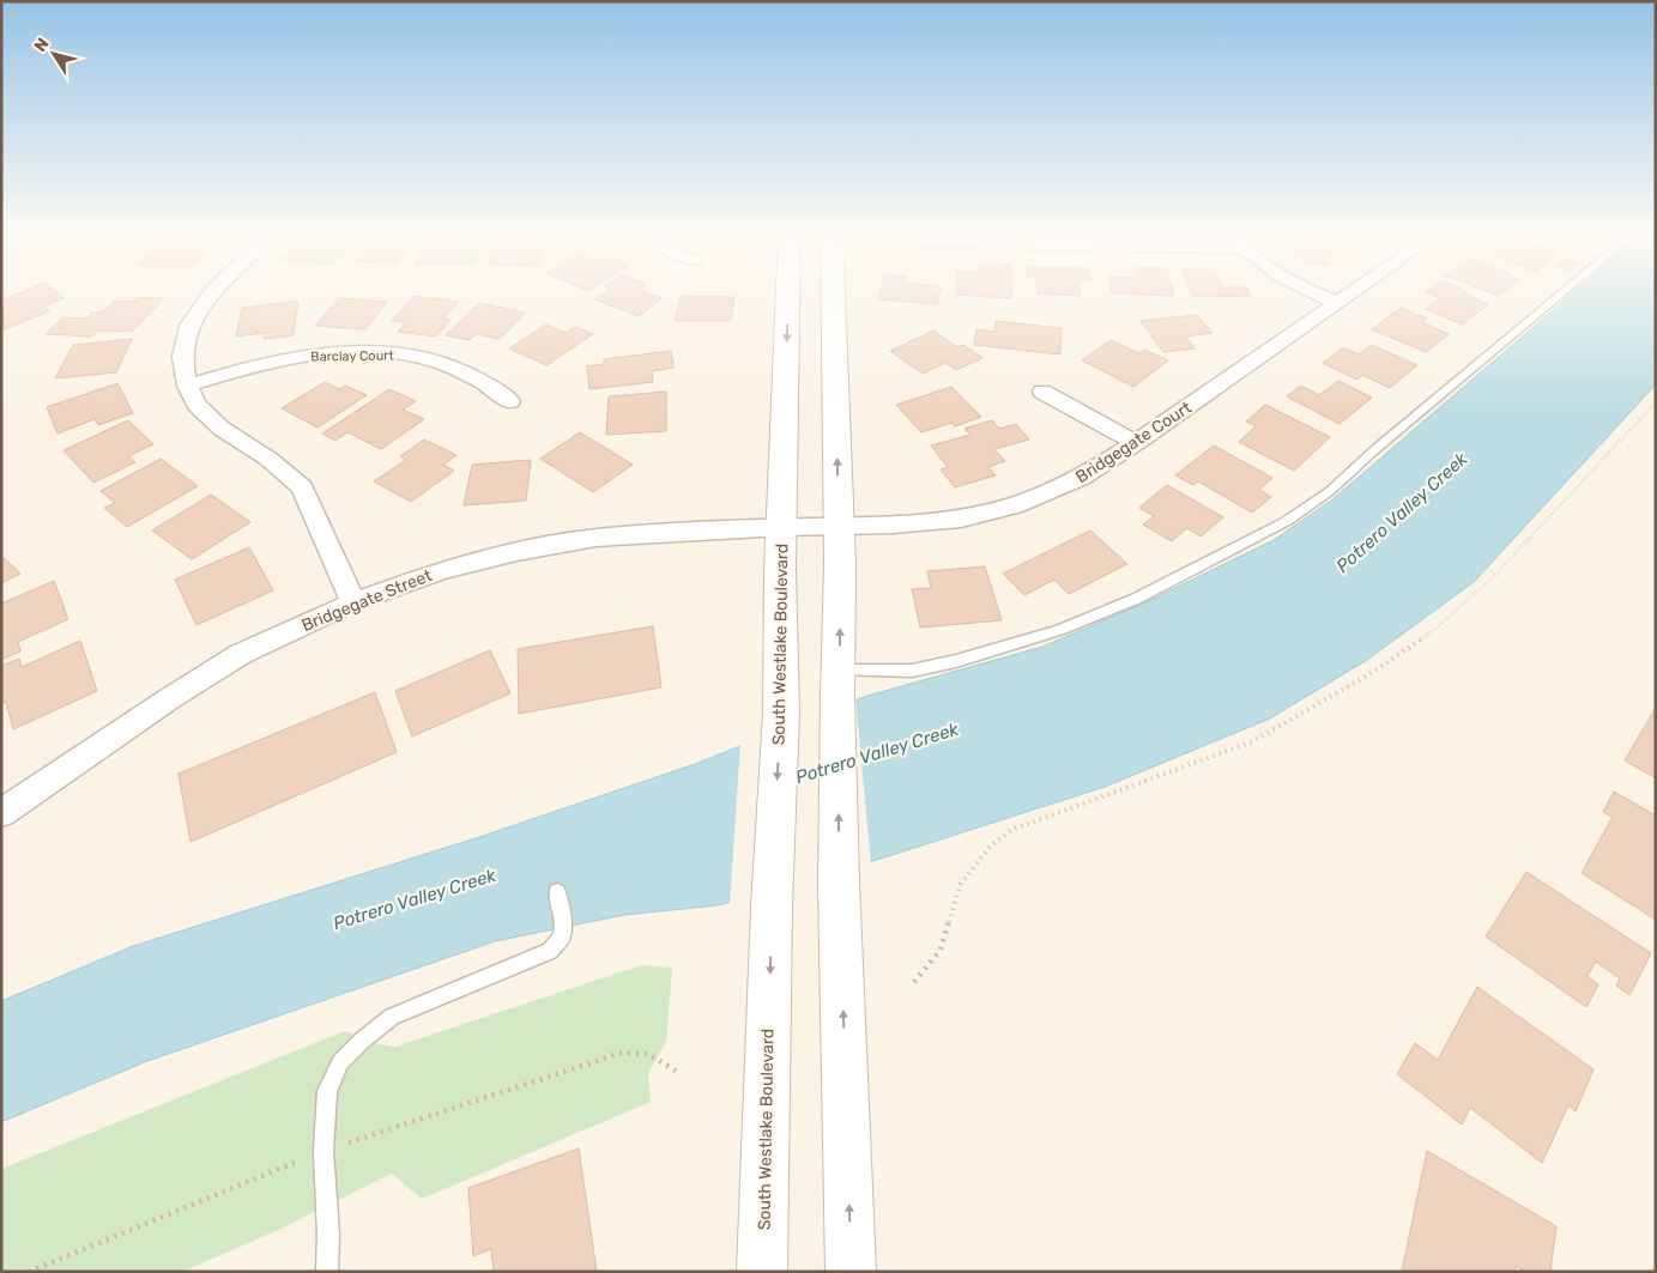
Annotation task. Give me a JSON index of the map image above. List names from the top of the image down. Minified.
{"streets":{"main road":["South Westlake Boulevard"],"street":["Barclay Court","Bridgegate Court","Bridgegate Street"]},"crossings":[["Bridgegate Court","Bridgegate Street"],["Bridgegate Court","South Westlake Boulevard"],["Bridgegate Street","South Westlake Boulevard"]],"water":["Potrero Valley Creek"],"north":"top left"}
